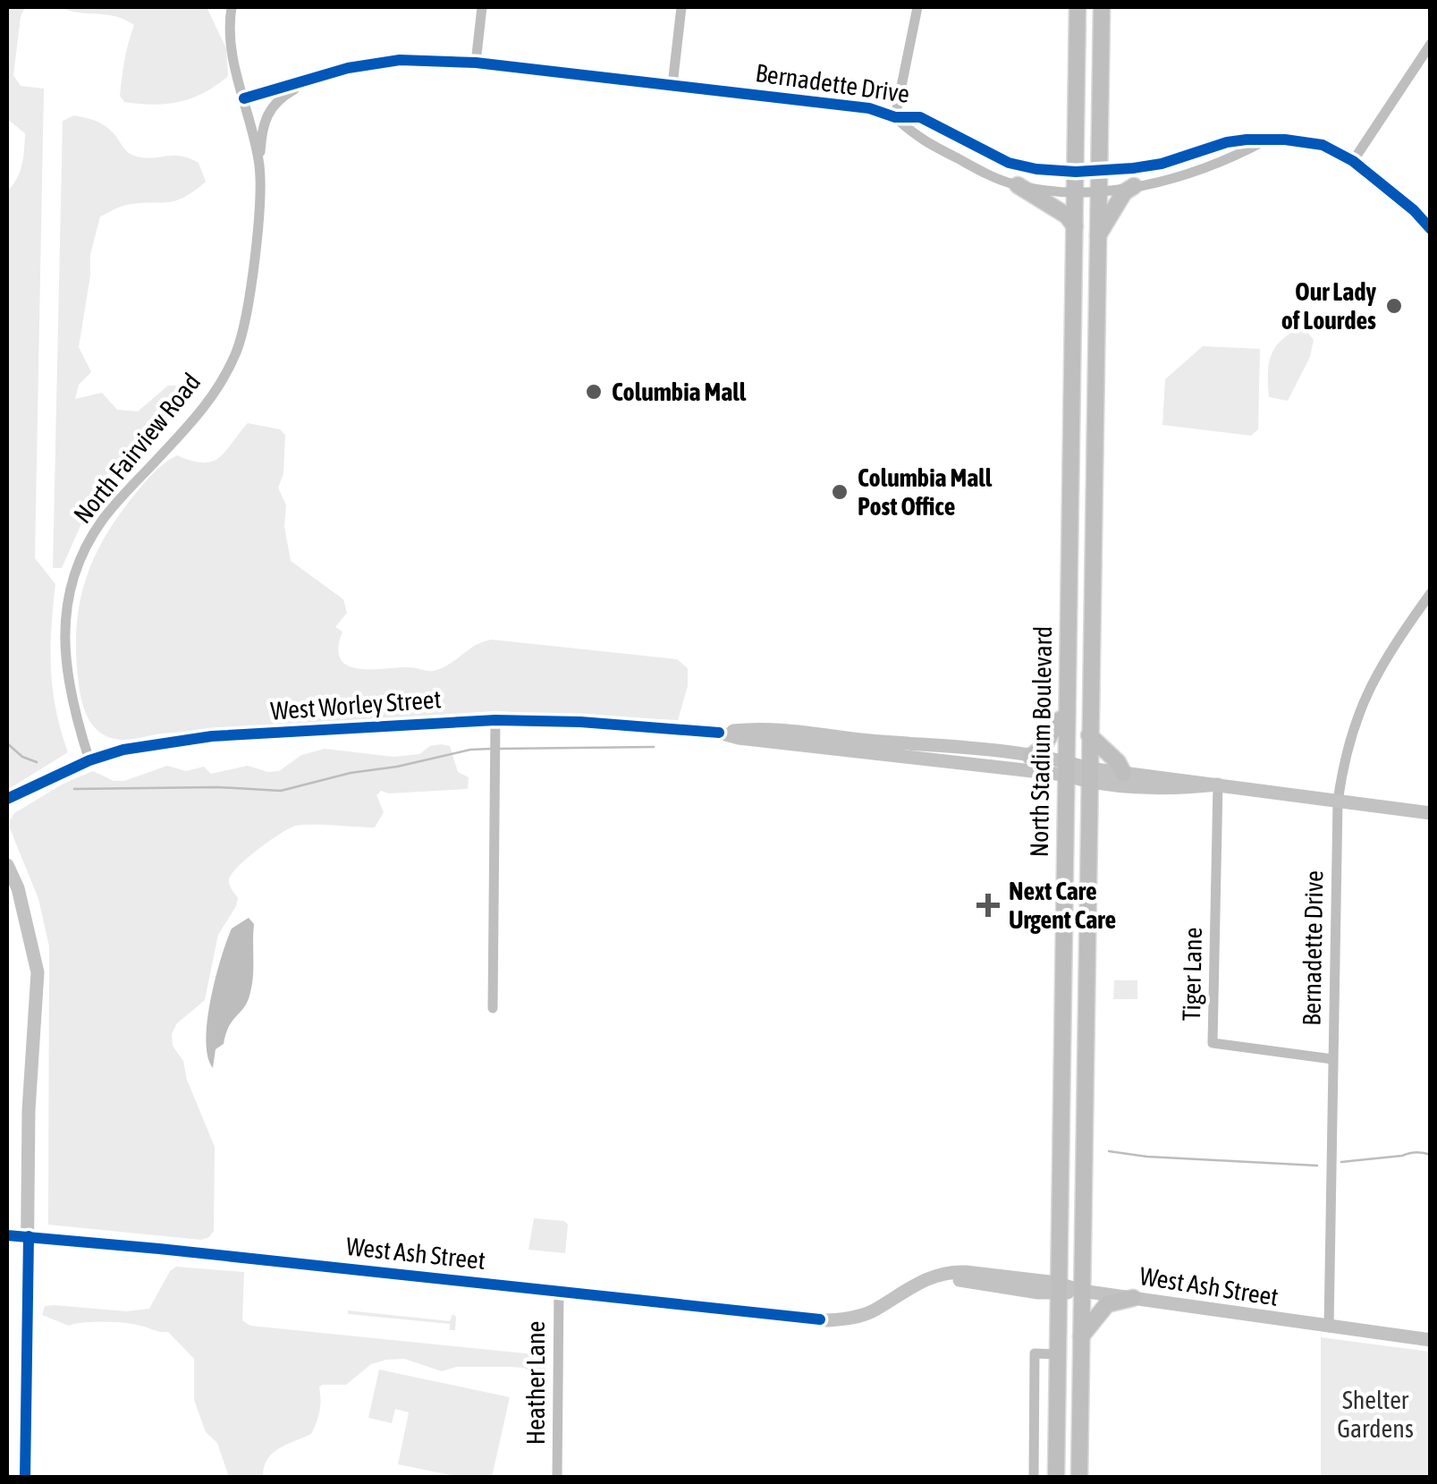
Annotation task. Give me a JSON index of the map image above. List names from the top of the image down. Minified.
{"streets":{"main road":["North Stadium Boulevard"],"street":["Bernadette Drive","North Fairview Road","West Worley Street","Tiger Lane","West Ash Street","Heather Lane"]},"crossings":[["Bernadette Drive","North Fairview Road"],["Bernadette Drive","West Worley Street"],["Bernadette Drive","North Stadium Boulevard"],["Bernadette Drive","Tiger Lane"],["Bernadette Drive","West Ash Street"],["North Fairview Road","West Worley Street"],["West Worley Street","North Stadium Boulevard"],["West Worley Street","Tiger Lane"],["North Stadium Boulevard","West Ash Street"],["West Ash Street","Heather Lane"]],"parks":["Shelter Gardens"],"places":{"other":["Our Lady of Lourdes","Columbia Mall","Columbia Mall Post Office"],"health":["Next Care Urgent Care"]}}
